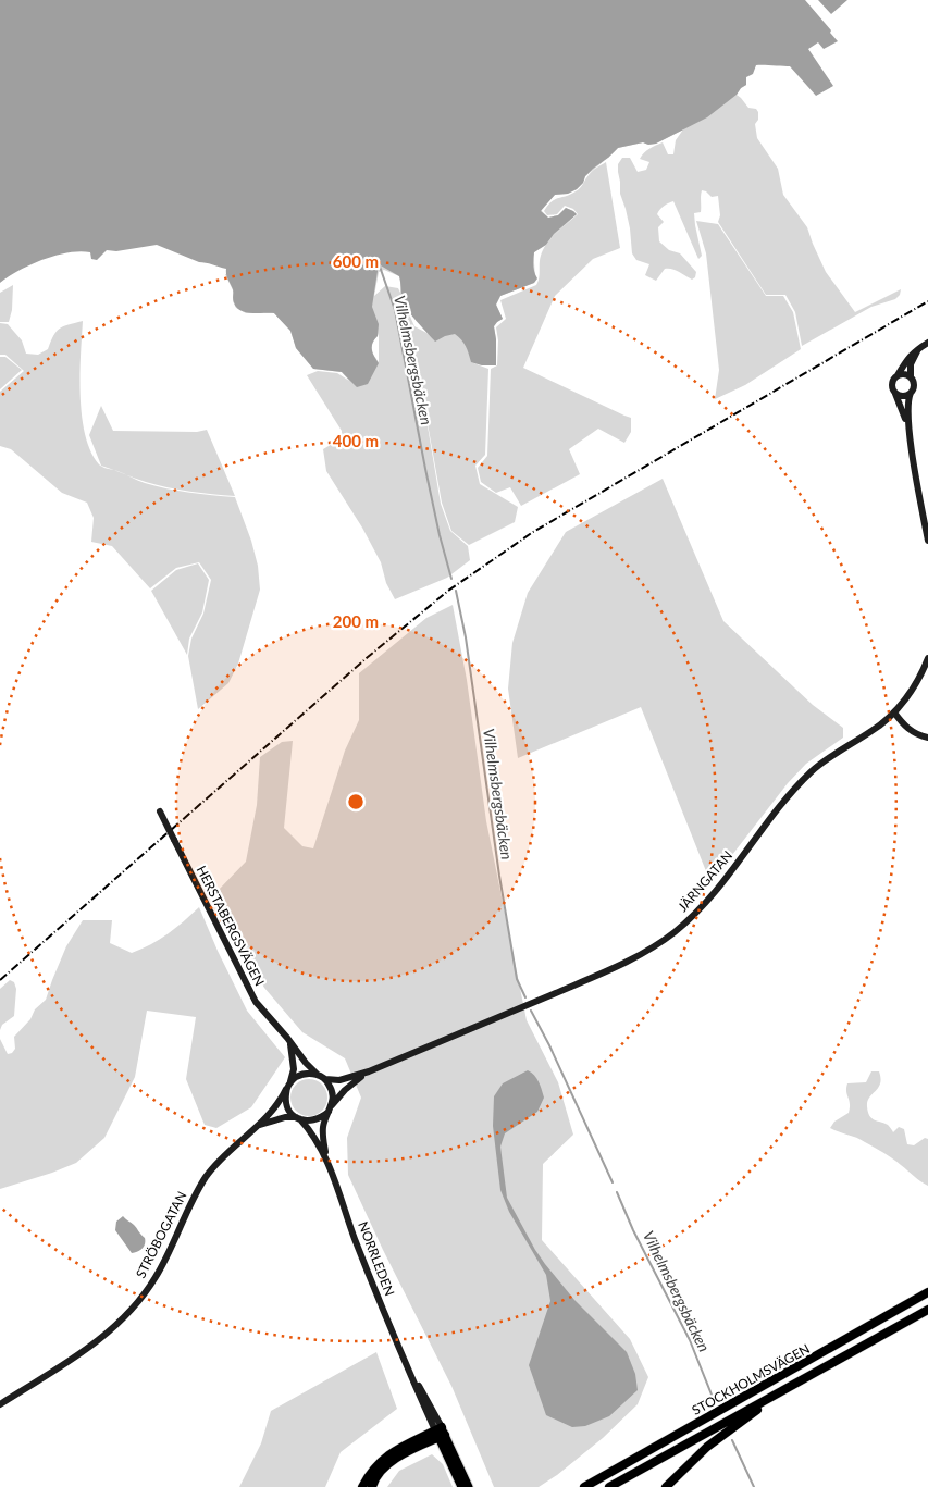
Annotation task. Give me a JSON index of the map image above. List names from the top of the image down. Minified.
{"streets":{"highway":["STOCKHOLMSVÄGEN"],"street":["JÄRNGATAN","HERSTABERGSVÄGEN","STRÖBOGATAN","NORRLEDEN"]},"crossings":[["JÄRNGATAN","HERSTABERGSVÄGEN"],["JÄRNGATAN","STRÖBOGATAN"],["HERSTABERGSVÄGEN","STRÖBOGATAN"]],"water":["Vilhelmsbergsbäcken"],"rings":["600 m","400 m","200 m"]}
